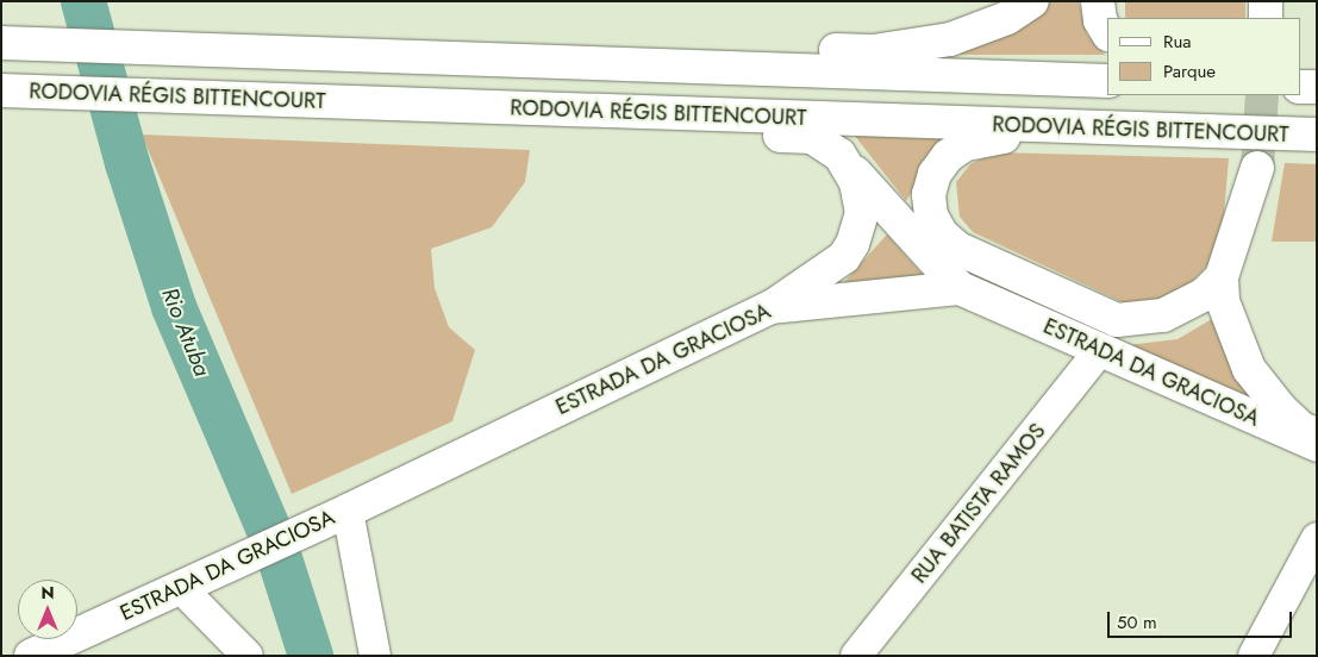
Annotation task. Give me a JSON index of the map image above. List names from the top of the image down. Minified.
{"streets":{"main road":["RODOVIA RÉGIS BITTENCOURT","ESTRADA DA GRACIOSA"],"street":["RUA BATISTA RAMOS"]},"crossings":[["ESTRADA DA GRACIOSA","RUA BATISTA RAMOS"]],"water":["Rio Atuba"],"legend":["Rua","Parque"],"scale_bar":"50 m","north":"top"}
